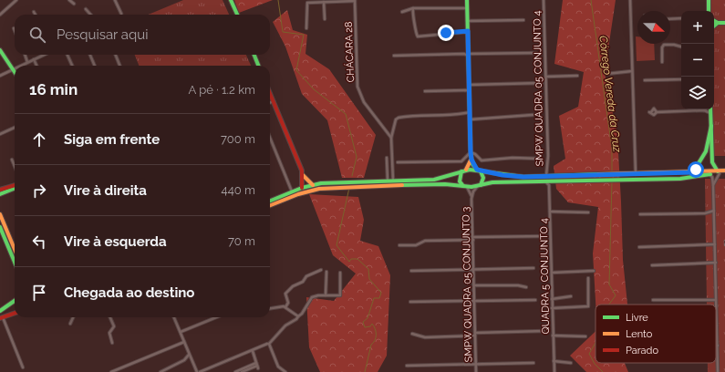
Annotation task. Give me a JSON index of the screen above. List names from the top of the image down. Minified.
{"streets":{"street":["CHÁCARA 28","SMPW QUADRA 05 CONJUNTO 4","QUADRA 5 CONJUNTO 4","SMPW QUADRA 05 CONJUNTO 3"]},"water":["Córrego Vereda da Cruz"],"legend":["Livre","Lento","Parado"],"north":"right","page":{"map_buttons":["+","−"],"search":"Pesquisar aqui","heading":["16 min","A pé · 1.2 km"],"list":[["Siga em frente","700 m"],["Vire à direita","440 m"],["Vire à esquerda","70 m"],"Chegada ao destino"]}}
